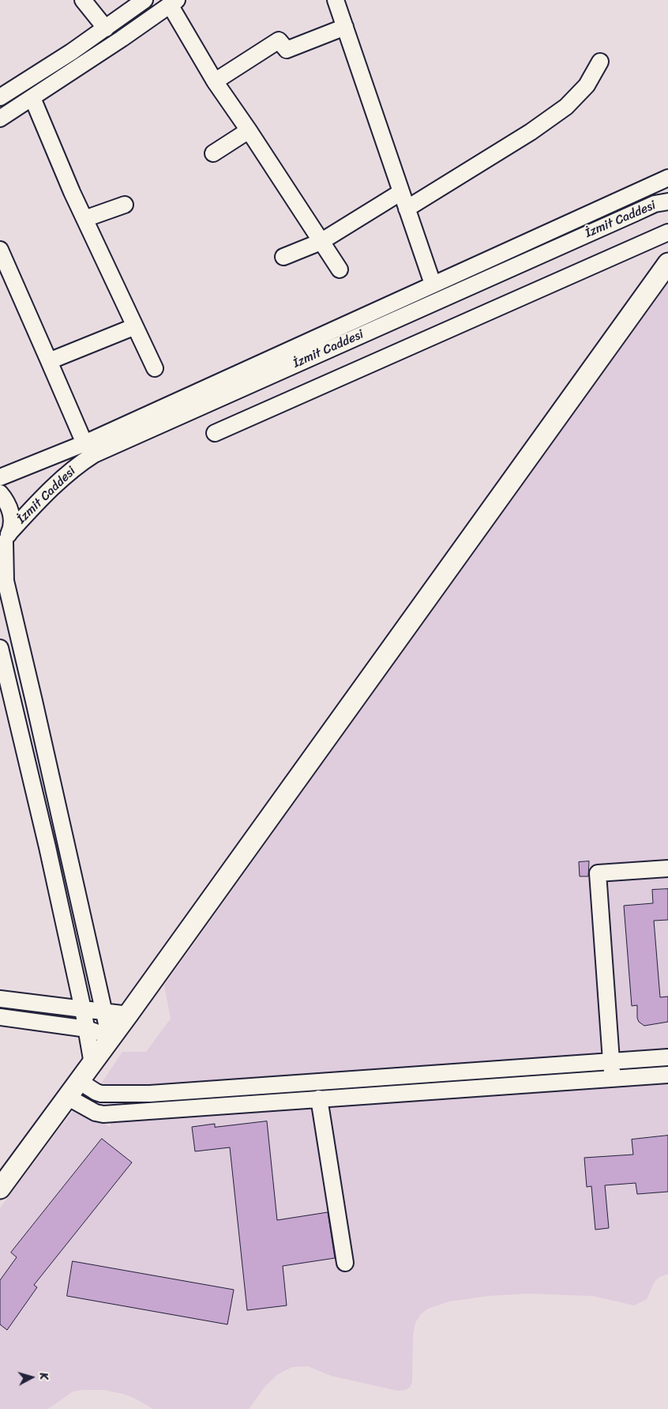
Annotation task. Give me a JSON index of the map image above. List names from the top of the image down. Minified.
{"streets":{"street":["İzmit Caddesi"]},"north":"right"}
